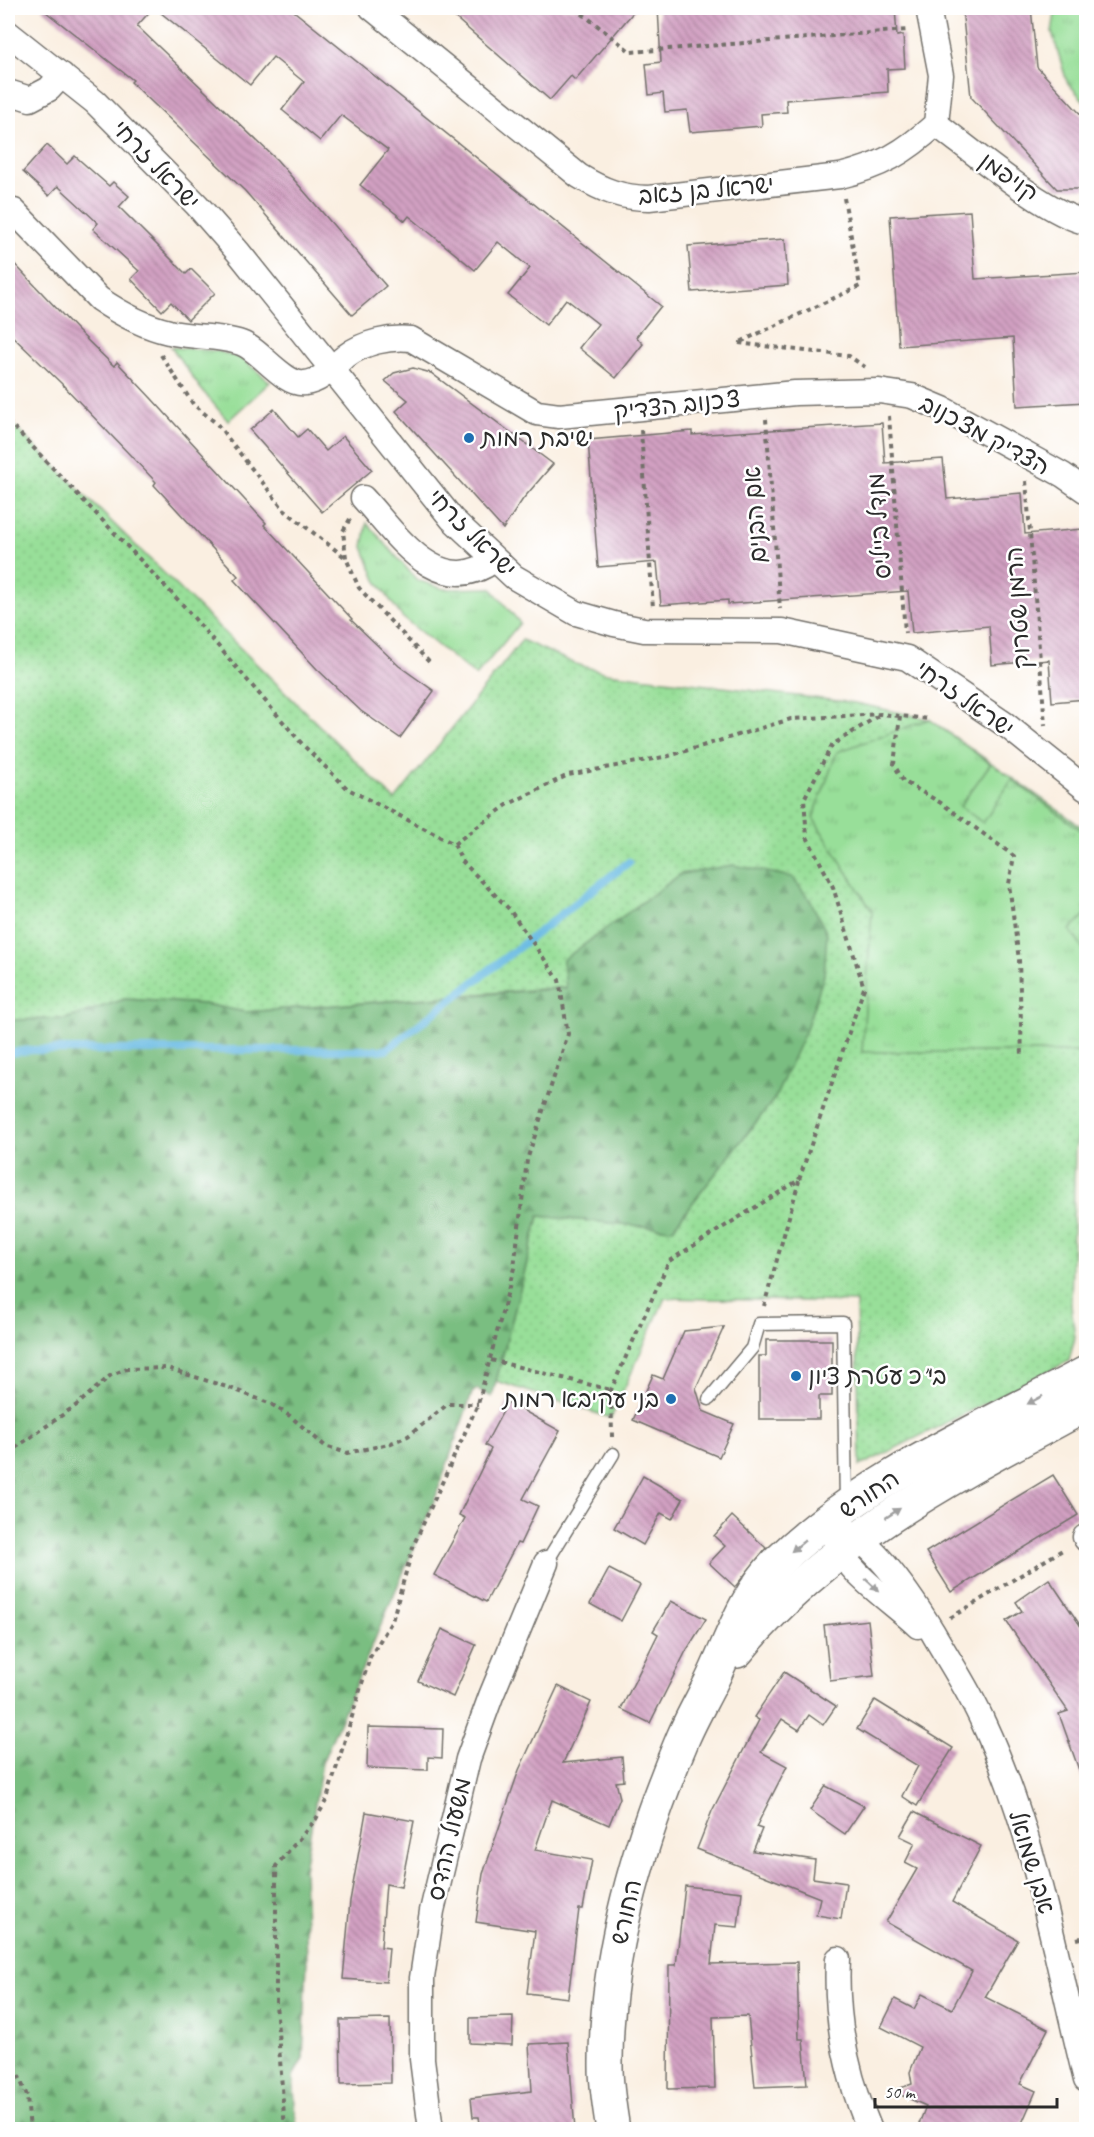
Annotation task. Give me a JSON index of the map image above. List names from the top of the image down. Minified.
{"streets":{"street":["ישראל זרחי","קויפמן","ישראל בן זאב","צ'כנוב הצדיק","הצדיק מצ'כנוב","החורש","משעול ההדס","אבן שמואל"],"path":["אם הבנים","מנדל בייליס","הרמן שטרוק"]},"crossings":[["ישראל זרחי","צ'כנוב הצדיק"],["ישראל זרחי","אם הבנים"],["ישראל זרחי","מנדל בייליס"],["ישראל זרחי","הרמן שטרוק"],["קויפמן","ישראל בן זאב"],["צ'כנוב הצדיק","הצדיק מצ'כנוב"],["צ'כנוב הצדיק","אם הבנים"],["הצדיק מצ'כנוב","אם הבנים"],["הצדיק מצ'כנוב","מנדל בייליס"],["הצדיק מצ'כנוב","הרמן שטרוק"],["החורש","אבן שמואל"]],"places":["ישיבת רמות","בי\"כ עטרת ציון","בני עקיבא רמות"],"scale_bar":"50 m"}
